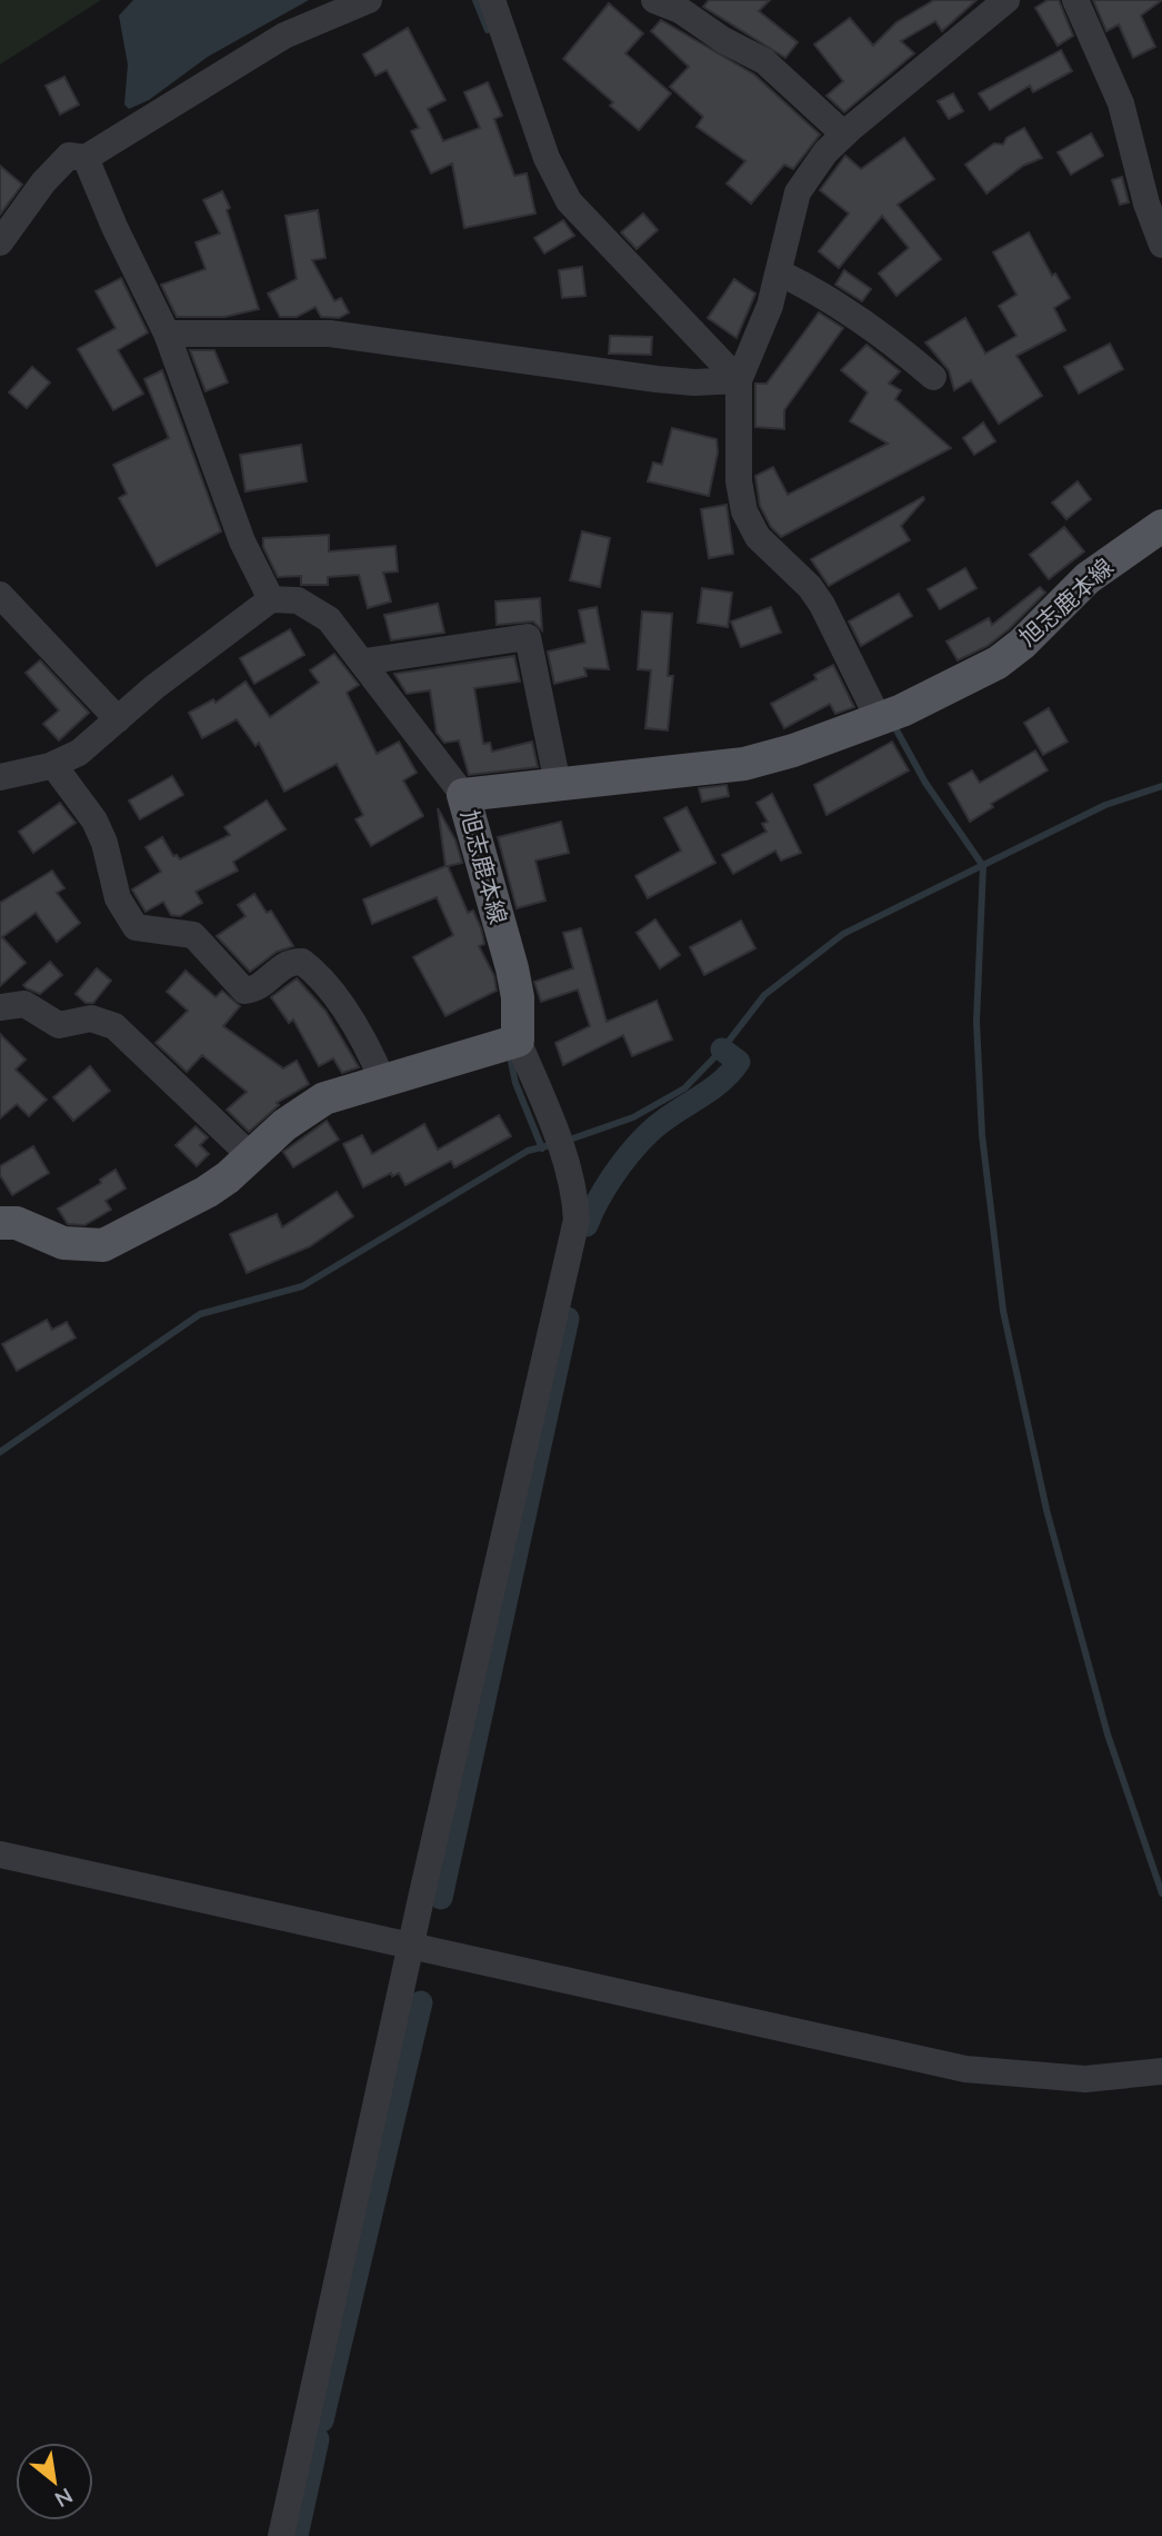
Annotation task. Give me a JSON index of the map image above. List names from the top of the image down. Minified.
{"streets":{"main road":["旭志鹿本線"]},"north":"bottom right"}
